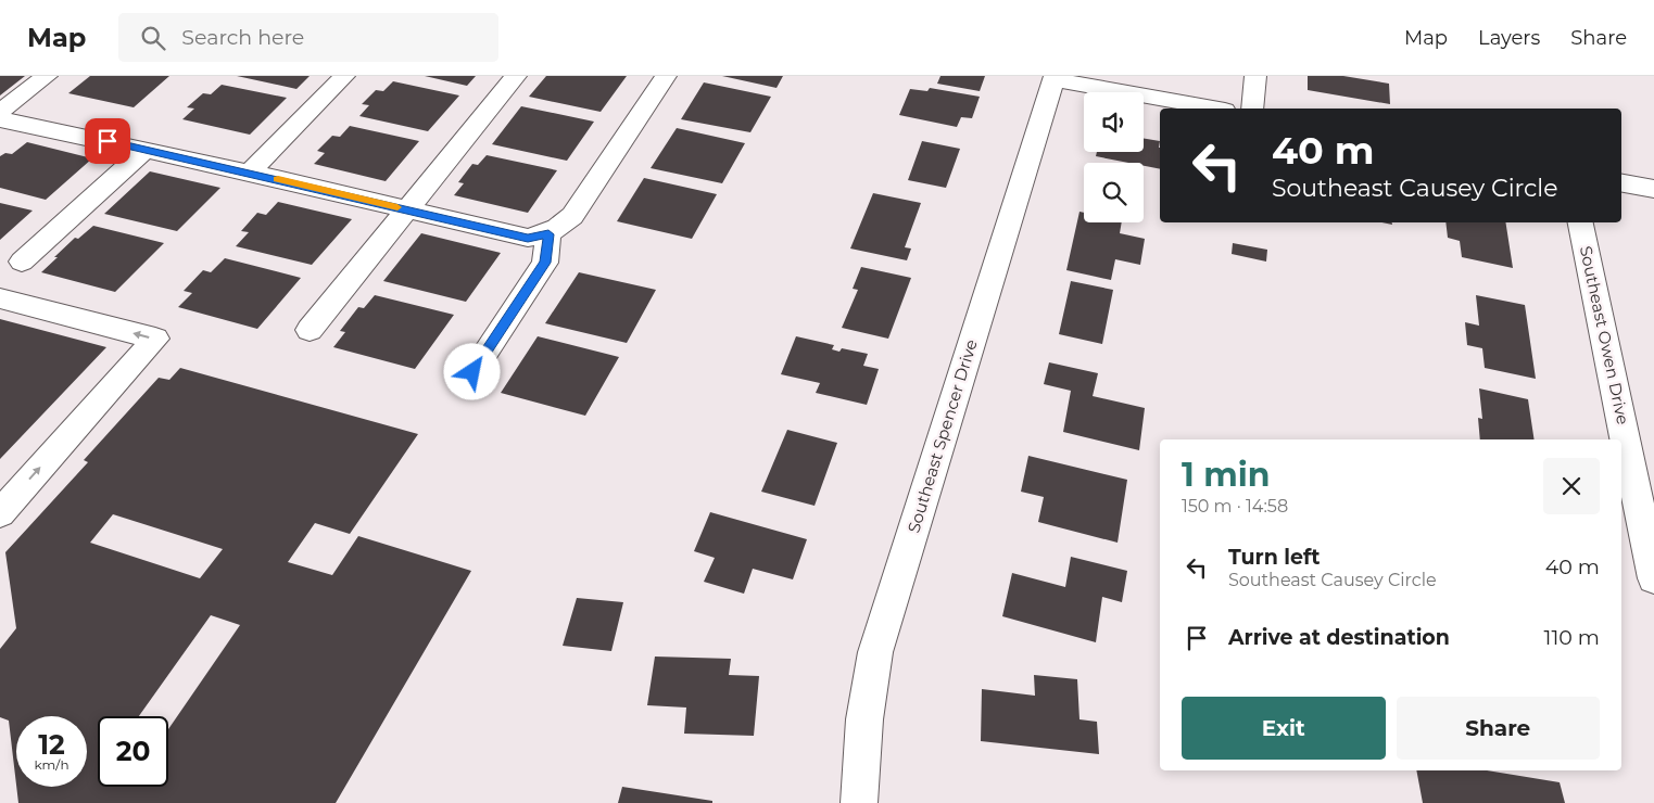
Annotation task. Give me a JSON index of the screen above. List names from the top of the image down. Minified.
{"streets":{"street":["Southeast Owen Drive","Southeast Spencer Drive"]},"page":{"header":"Map","search":"Search here","nav":["Map","Layers","Share"],"turn":["40 m","Southeast Causey Circle"],"heading":["1 min","150 m · 14:58"],"list":[{"name":"Turn left","note":"Southeast Causey Circle","value":"40 m"},{"name":"Arrive at destination","value":"110 m"}],"buttons":["Exit","Share"],"speed":"12 km/h","limit":"20"}}
